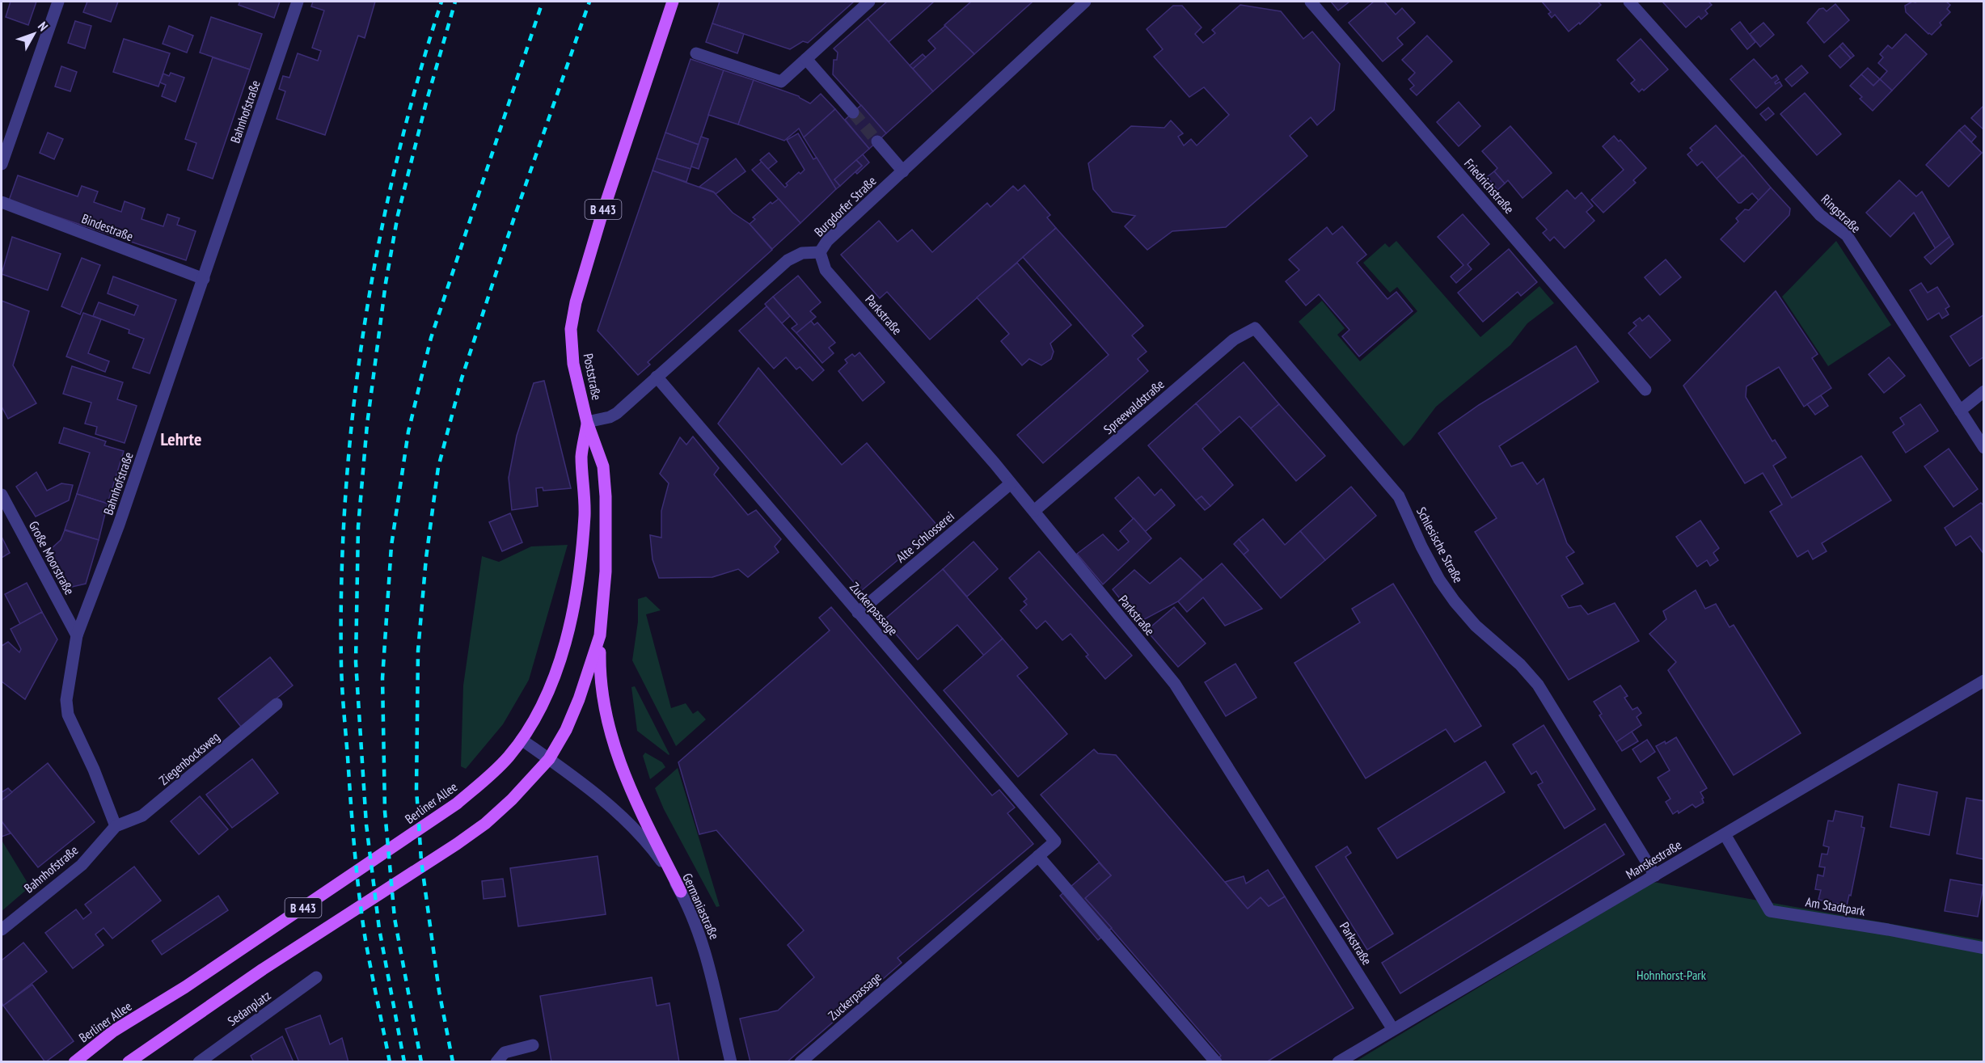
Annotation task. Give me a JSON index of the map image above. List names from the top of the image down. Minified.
{"streets":{"main road":["B 443","Poststraße","Berliner Allee"],"street":["Bahnhofstraße","Friedrichstraße","Burgdorfer Straße","Ringstraße","Bindestraße","Parkstraße","Spreewaldstraße","Alte Schlosserei","Schlesische Straße","Große Moorstraße","Zuckerpassage","Ziegenbocksweg","Manskestraße","Germaniastraße","Am Stadtpark","Sedanplatz"]},"crossings":[["Bahnhofstraße","Bindestraße"],["Bahnhofstraße","Große Moorstraße"],["Bahnhofstraße","Ziegenbocksweg"],["Burgdorfer Straße","Parkstraße"],["Burgdorfer Straße","Poststraße"],["Burgdorfer Straße","Zuckerpassage"],["Burgdorfer Straße","Berliner Allee"],["B 443","Poststraße"],["B 443","Germaniastraße"],["Parkstraße","Spreewaldstraße"],["Parkstraße","Alte Schlosserei"],["Parkstraße","Manskestraße"],["Poststraße","Berliner Allee"],["Poststraße","Germaniastraße"],["Spreewaldstraße","Schlesische Straße"],["Alte Schlosserei","Zuckerpassage"],["Schlesische Straße","Manskestraße"],["Berliner Allee","Germaniastraße"],["Manskestraße","Am Stadtpark"]],"districts":["Lehrte"],"parks":["Hohnhorst-Park"],"north":"top right"}
